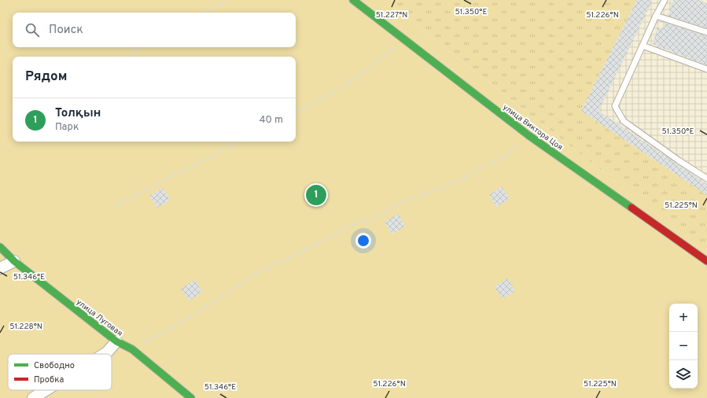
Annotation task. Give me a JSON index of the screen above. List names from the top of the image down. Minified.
{"streets":{"street":["улица Виктора Цоя","улица Луговая"]},"legend":["Свободно","Пробка"],"page":{"search":"Поиск","heading":"Рядом","list":[{"mark":"1","name":"Толқын","note":"Парк","value":"40 m"}],"pins":"1","map_buttons":["+","−"]},"coordinates":["51.350°E","51.227°N","51.226°N","51.225°N","51.346°E","51.228°N"]}
